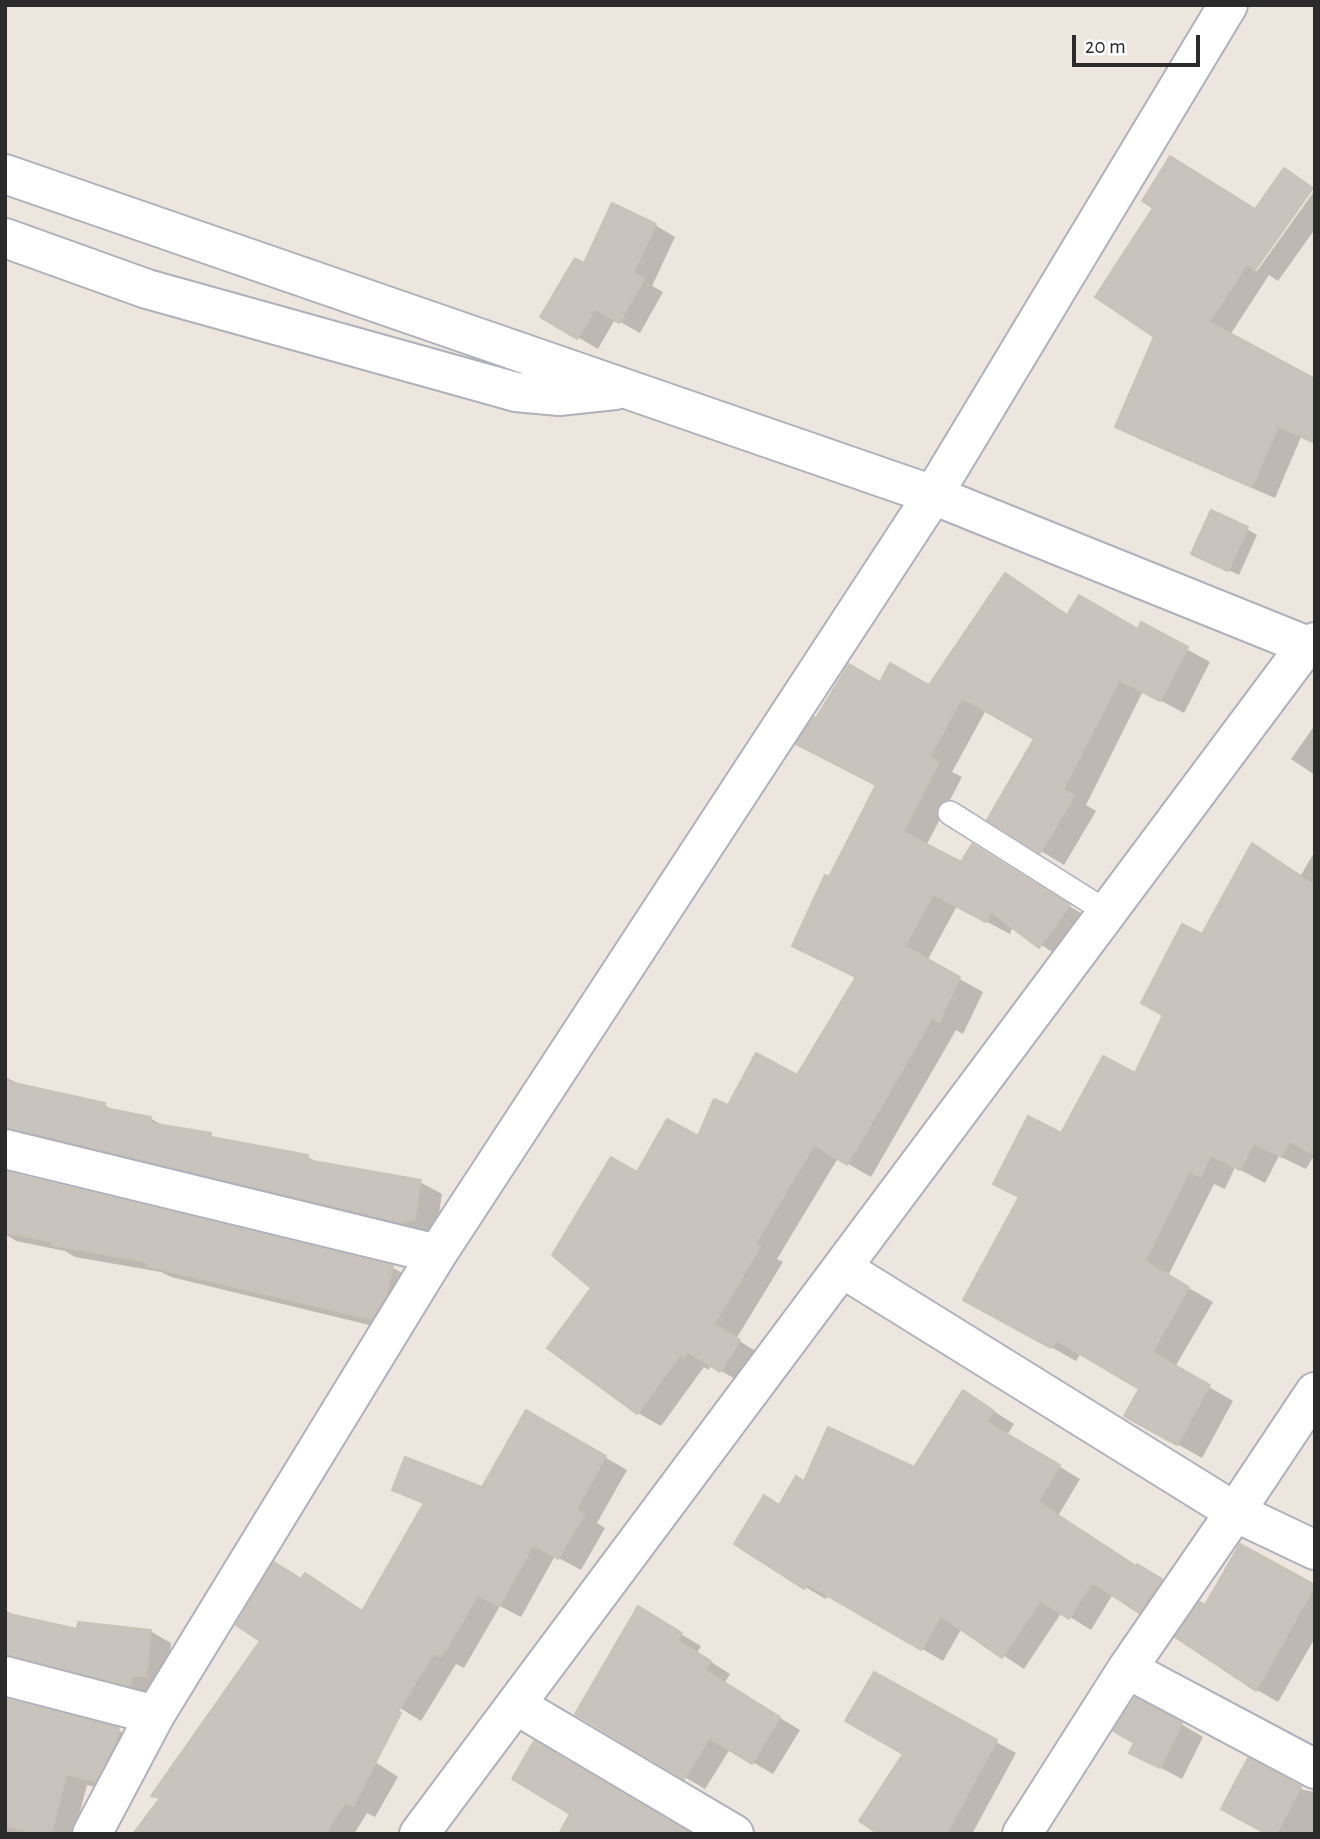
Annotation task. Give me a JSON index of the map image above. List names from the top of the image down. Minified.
{"scale_bar":"20 m"}
